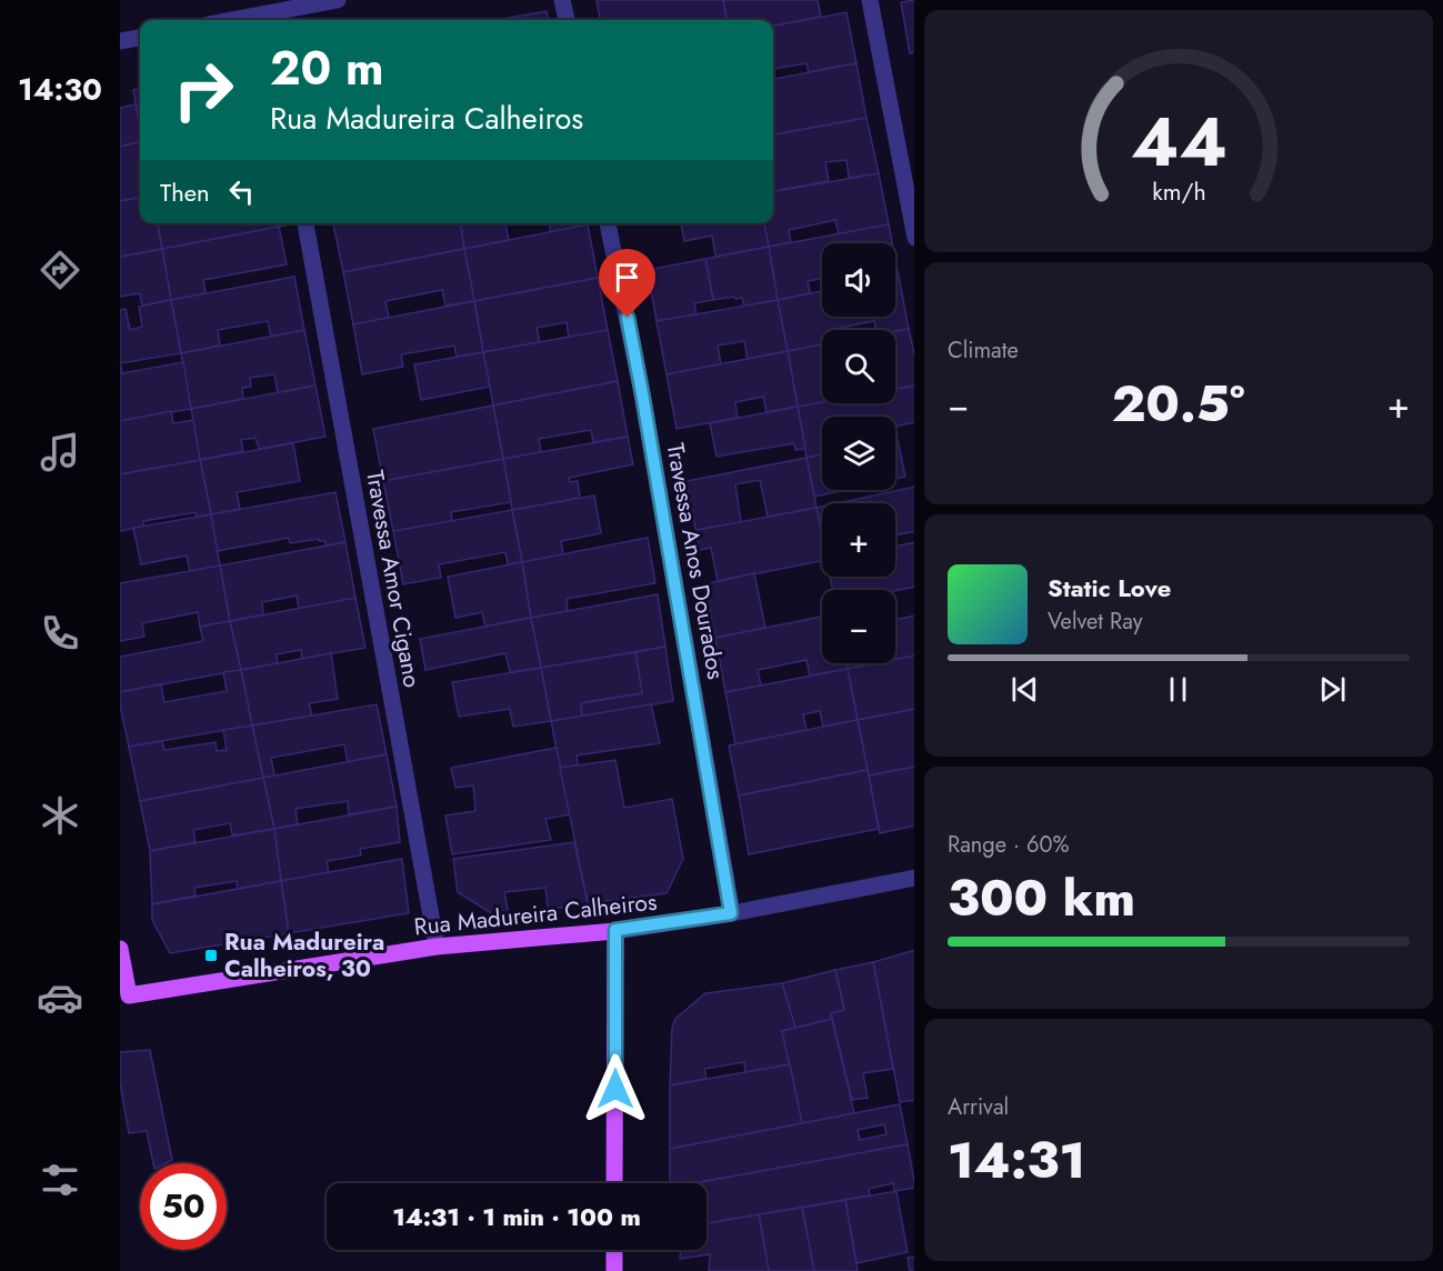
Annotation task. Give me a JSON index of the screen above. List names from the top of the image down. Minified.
{"streets":{"main road":["Rua Madureira Calheiros"],"street":["Travessa Anos Dourados","Travessa Amor Cigano"]},"crossings":[["Travessa Anos Dourados","Rua Madureira Calheiros"],["Travessa Amor Cigano","Rua Madureira Calheiros"]],"places":{"transit":["Rua Madureira Calheiros, 30"]},"page":{"tabs":"14:30","turn":["20 m","Rua Madureira Calheiros"],"then":"Then","map_buttons":["+","−"],"tile":["Climate",["Range · 60%","300 km"],["Arrival","14:31"]],"heat":["−","20.5°","+"],"song":["Static Love","Velvet Ray"],"limit":"50","trip":"14:31 · 1 min · 100 m","gauge":["44","km/h"]}}
